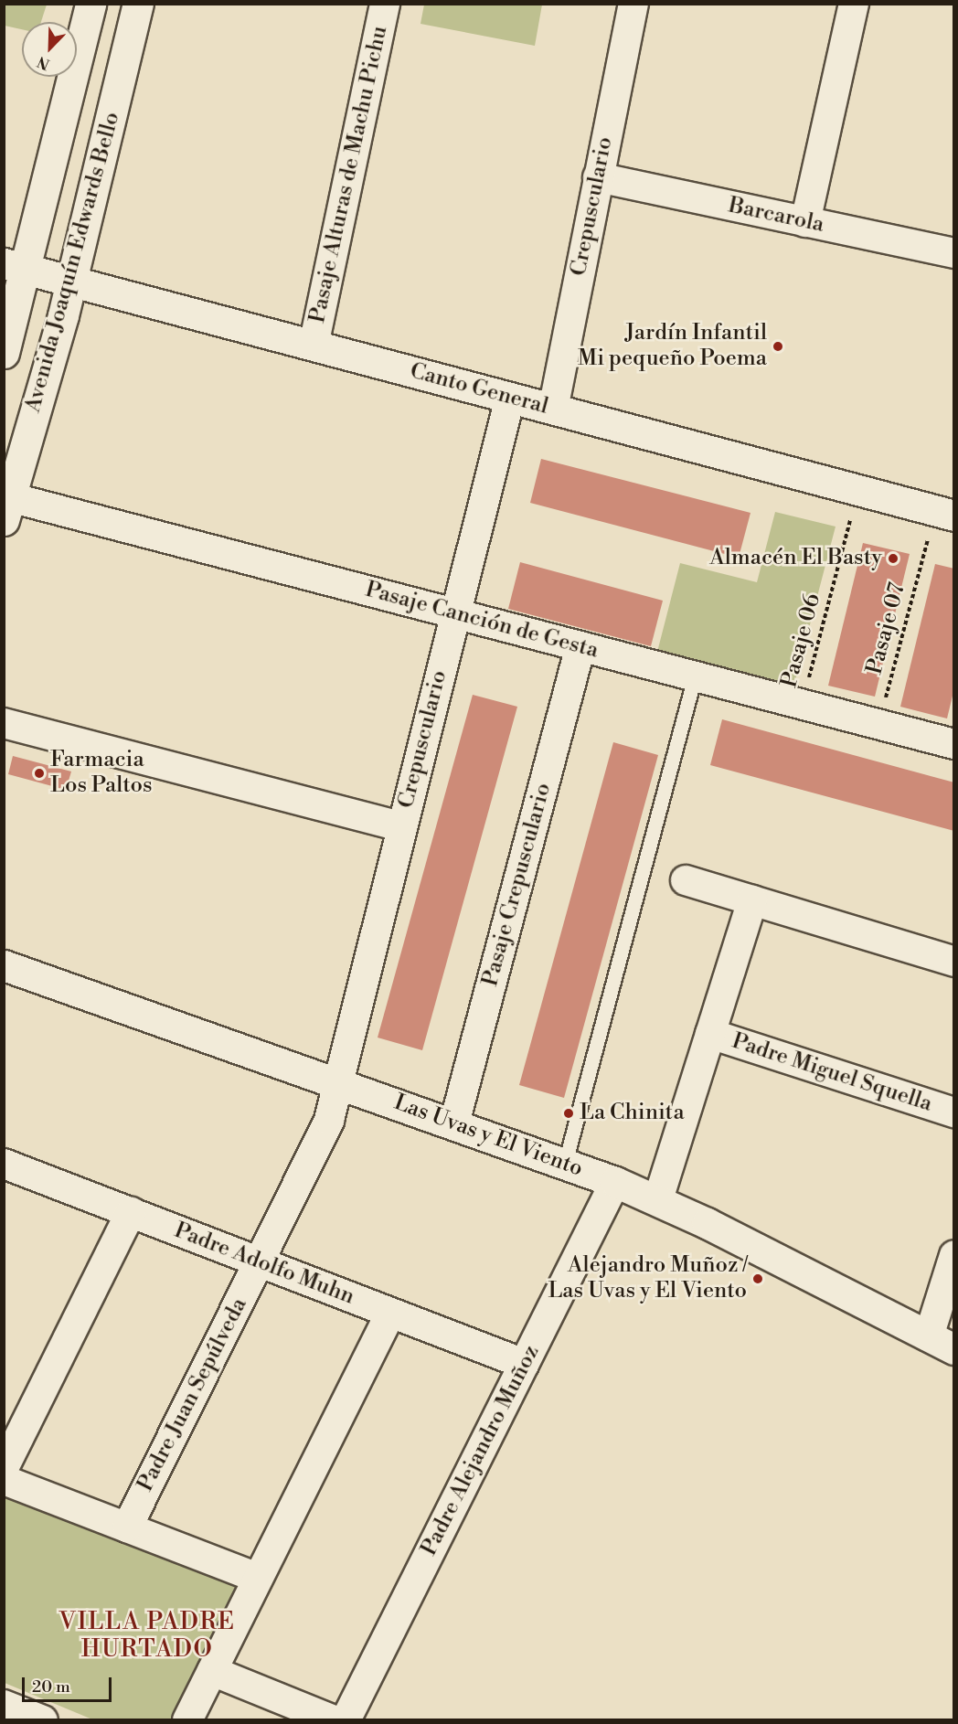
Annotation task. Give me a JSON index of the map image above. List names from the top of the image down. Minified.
{"streets":{"street":["Pasaje Alturas de Machu Pichu","Crepusculario","Barcarola","Avenida Joaquín Edwards Bello","Canto General","Pasaje Canción de Gesta","Pasaje Crepusculario","Padre Miguel Squella","Las Uvas y El Viento","Padre Adolfo Muhn","Padre Juan Sepúlveda","Padre Alejandro Muñoz"],"path":["Pasaje 07","Pasaje 06"]},"crossings":[["Pasaje Alturas de Machu Pichu","Canto General"],["Crepusculario","Barcarola"],["Crepusculario","Canto General"],["Crepusculario","Pasaje Canción de Gesta"],["Crepusculario","Las Uvas y El Viento"],["Crepusculario","Padre Juan Sepúlveda"],["Avenida Joaquín Edwards Bello","Canto General"],["Avenida Joaquín Edwards Bello","Pasaje Canción de Gesta"],["Canto General","Pasaje 07"],["Canto General","Pasaje 06"],["Pasaje Canción de Gesta","Pasaje 07"],["Pasaje Canción de Gesta","Pasaje 06"],["Pasaje Canción de Gesta","Pasaje Crepusculario"],["Pasaje Crepusculario","Las Uvas y El Viento"],["Las Uvas y El Viento","Padre Juan Sepúlveda"],["Las Uvas y El Viento","Padre Alejandro Muñoz"],["Padre Adolfo Muhn","Padre Juan Sepúlveda"],["Padre Adolfo Muhn","Padre Alejandro Muñoz"]],"districts":["VILLA PADRE HURTADO"],"places":["Jardín Infantil Mi pequeño Poema","Almacén El Basty","Farmacia Los Paltos","La Chinita","Alejandro Muñoz / Las Uvas y El Viento"],"scale_bar":"20 m","north":"bottom left"}
